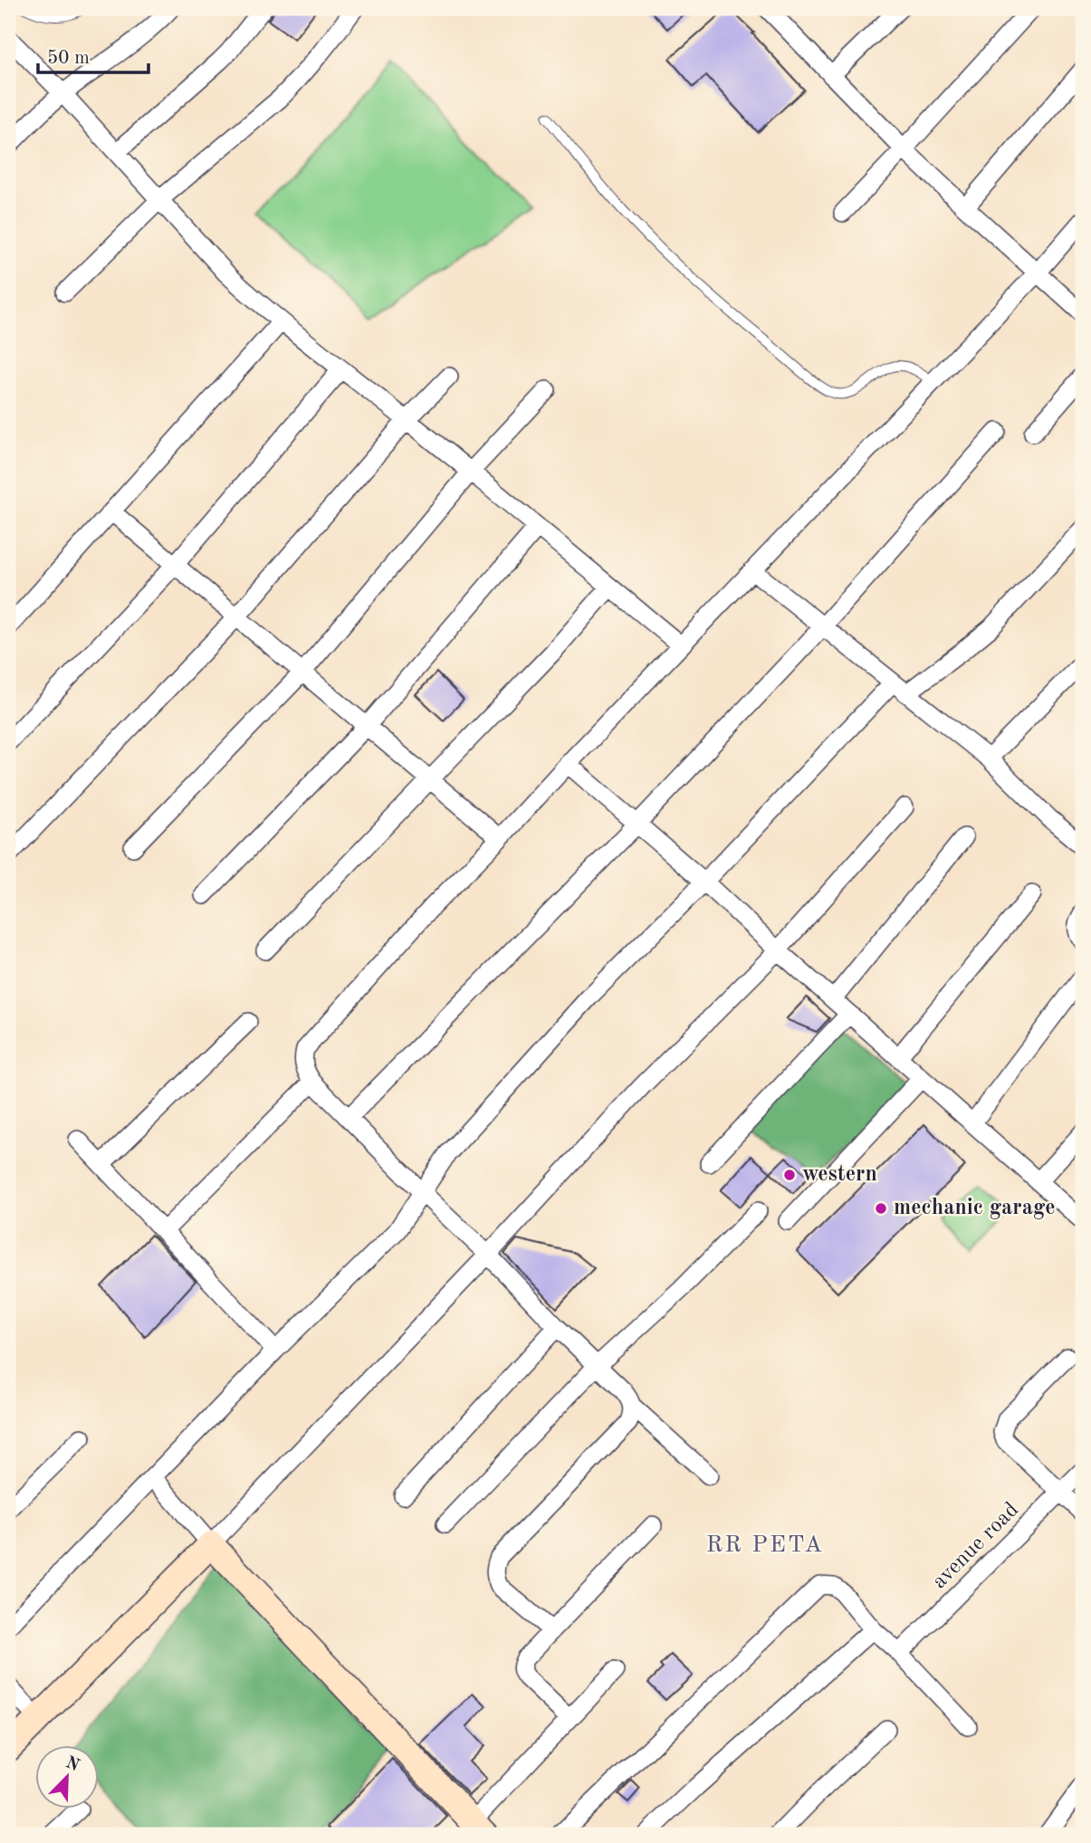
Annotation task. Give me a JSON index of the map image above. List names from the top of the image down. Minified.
{"streets":{"street":["avenue road"]},"districts":["RR PETA"],"places":["western","mechanic garage"],"scale_bar":"50 m","north":"top right"}
